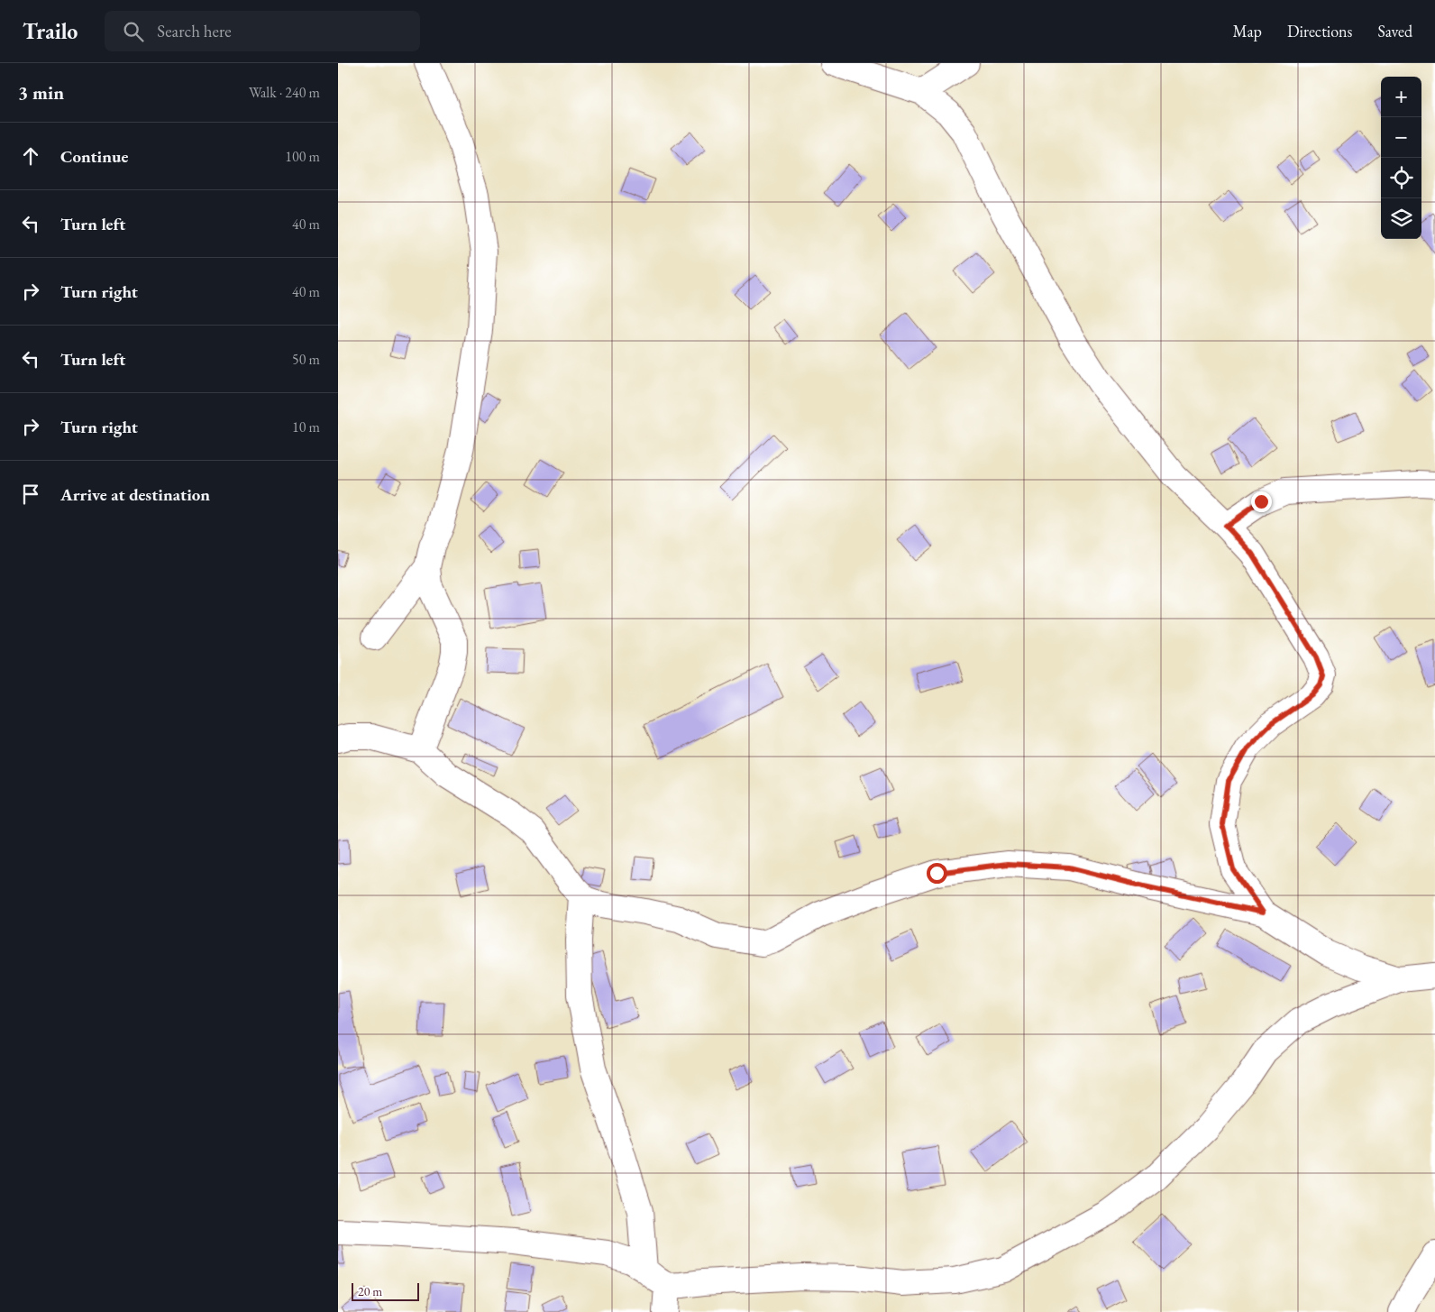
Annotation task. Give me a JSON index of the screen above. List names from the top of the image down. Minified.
{"scale_bar":"20 m","page":{"header":"Trailo","search":"Search here","nav":["Map","Directions","Saved"],"heading":["3 min","Walk · 240 m"],"map_buttons":["+","−"],"list":[["Continue","100 m"],["Turn left","40 m"],["Turn right","40 m"],["Turn left","50 m"],["Turn right","10 m"],"Arrive at destination"],"scale":"20 m"}}
